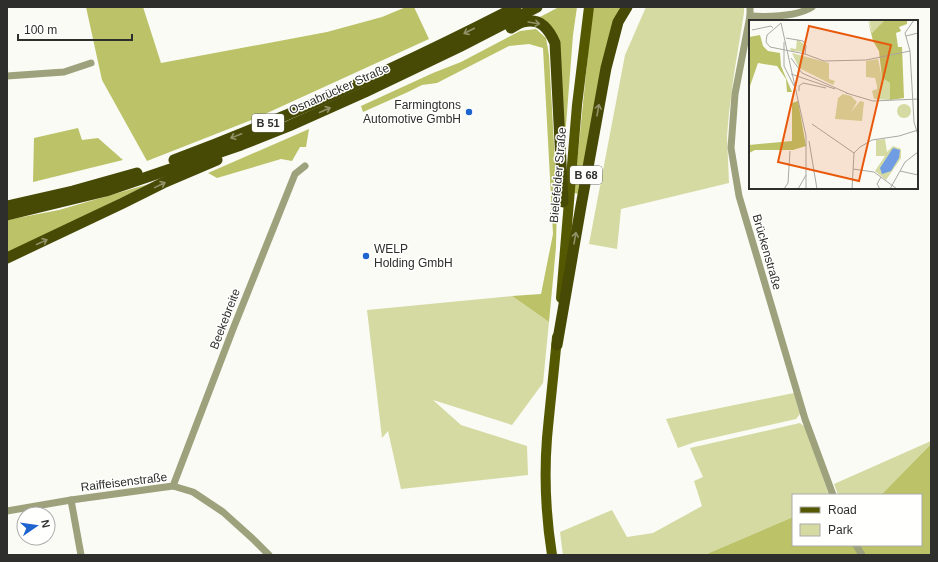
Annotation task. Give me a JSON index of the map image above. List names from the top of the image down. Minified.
{"streets":{"highway":["Osnabrücker Straße","B 51","B 68"],"main road":["Bielefelder Straße"],"street":["Brückenstraße","Beekebreite","Raiffeisenstraße"]},"crossings":[["Osnabrücker Straße","B 68"],["Bielefelder Straße","B 68"],["Beekebreite","Raiffeisenstraße"]],"places":["Farmingtons Automotive GmbH","WELP Holding GmbH"],"legend":["Road","Park"],"scale_bar":"100 m","north":"right"}
